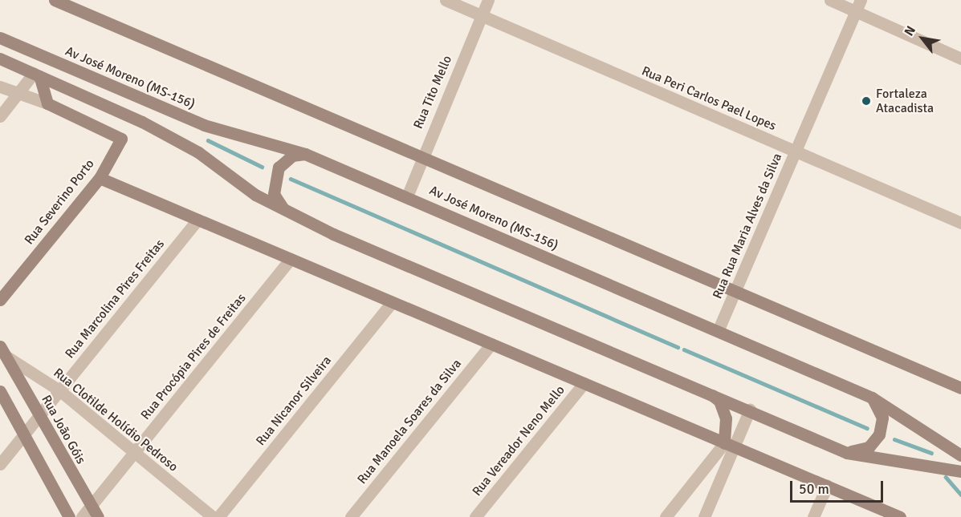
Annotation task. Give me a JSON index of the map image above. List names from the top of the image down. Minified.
{"streets":{"street":["Av José Moreno (MS-156)","Rua Tito Mello","Rua Peri Carlos Pael Lopes","Rua Severino Porto","Rua Rua Maria Alves da Silva","Rua Marcolina Pires Freitas","Rua Procópia Pires de Freitas","Rua Nicanor Silveira","Rua Clotilde Holídio Pedroso","Rua Manoela Soares da Silva","Rua João Góis","Rua Vereador Neno Mello"]},"crossings":[["Av José Moreno (MS-156)","Rua Tito Mello"],["Av José Moreno (MS-156)","Rua Rua Maria Alves da Silva"],["Rua Tito Mello","Rua Peri Carlos Pael Lopes"],["Rua Peri Carlos Pael Lopes","Rua Rua Maria Alves da Silva"],["Rua Marcolina Pires Freitas","Rua Clotilde Holídio Pedroso"],["Rua Marcolina Pires Freitas","Rua João Góis"],["Rua Procópia Pires de Freitas","Rua Clotilde Holídio Pedroso"],["Rua Procópia Pires de Freitas","Rua João Góis"],["Rua Clotilde Holídio Pedroso","Rua João Góis"]],"places":["Fortaleza Atacadista"],"scale_bar":"50 m","north":"top left"}
